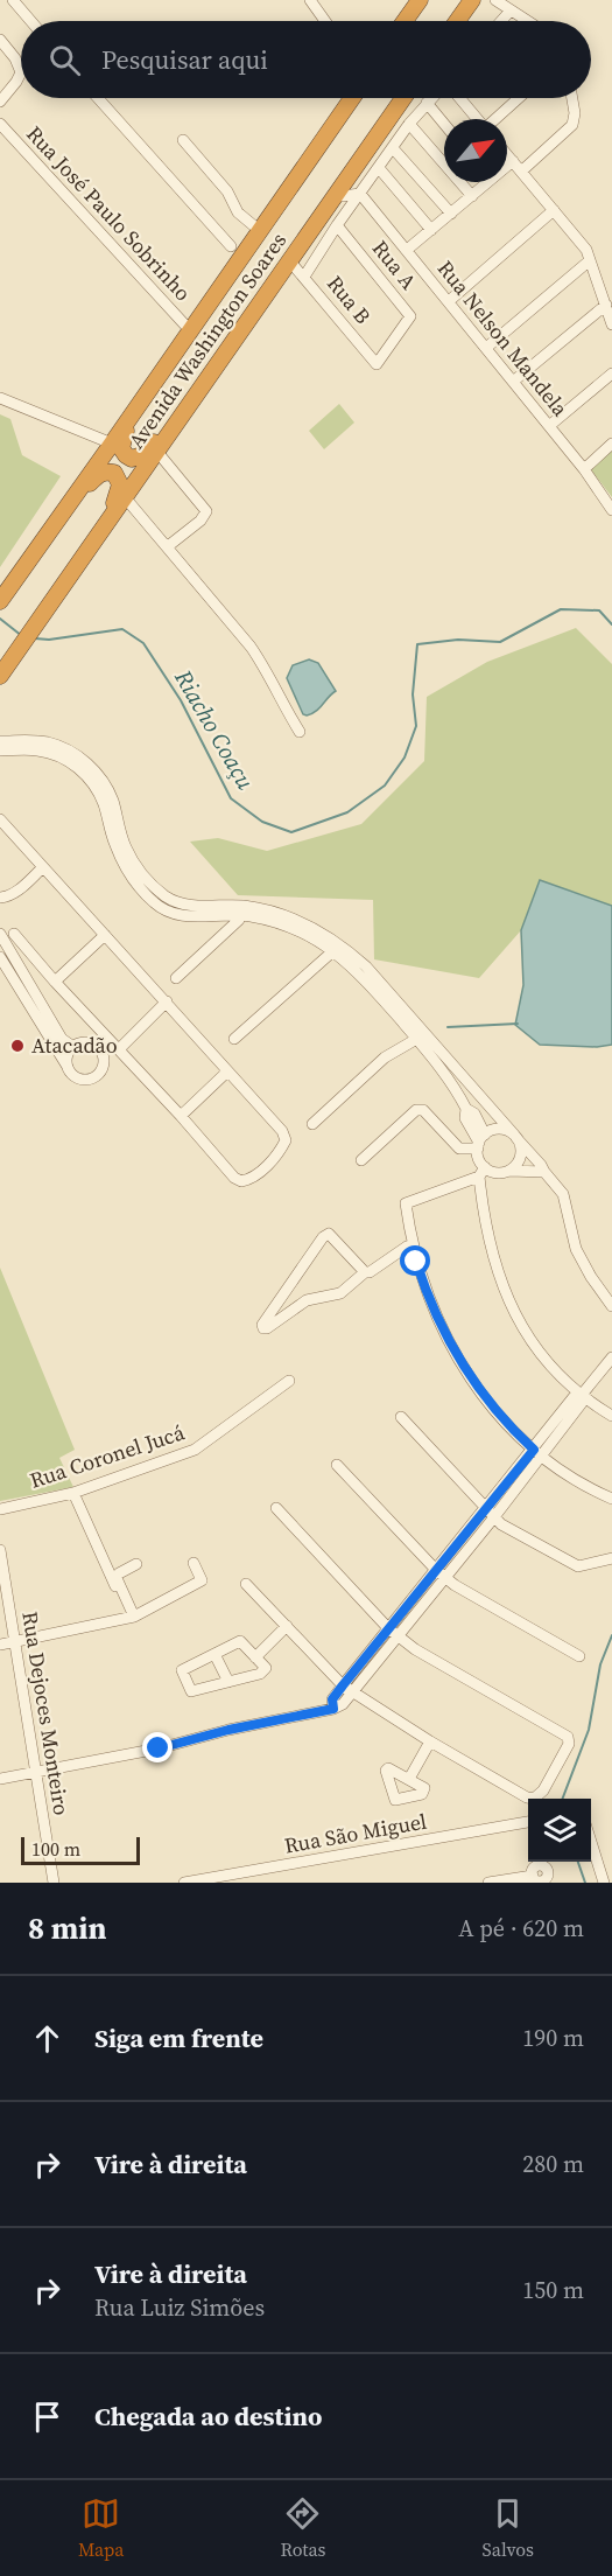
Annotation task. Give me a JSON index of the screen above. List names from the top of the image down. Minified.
{"streets":{"highway":["Avenida Washington Soares"],"street":["Rua José Paulo Sobrinho","Rua A","Rua B","Rua Nelson Mandela","Rua Coronel Jucá","Rua Dejoces Monteiro","Rua São Miguel"]},"crossings":[["Rua José Paulo Sobrinho","Avenida Washington Soares"],["Rua A","Rua B"],["Rua A","Avenida Washington Soares"],["Rua B","Avenida Washington Soares"],["Rua Nelson Mandela","Avenida Washington Soares"]],"water":["Riacho Coaçu"],"places":["Atacadão"],"scale_bar":"100 m","north":"top right","page":{"search":"Pesquisar aqui","scale":"100 m","heading":["8 min","A pé · 620 m"],"list":[["Siga em frente","190 m"],["Vire à direita","280 m"],["Vire à direita","Rua Luiz Simões","150 m"],"Chegada ao destino"],"nav":["Mapa","Rotas","Salvos"]}}
